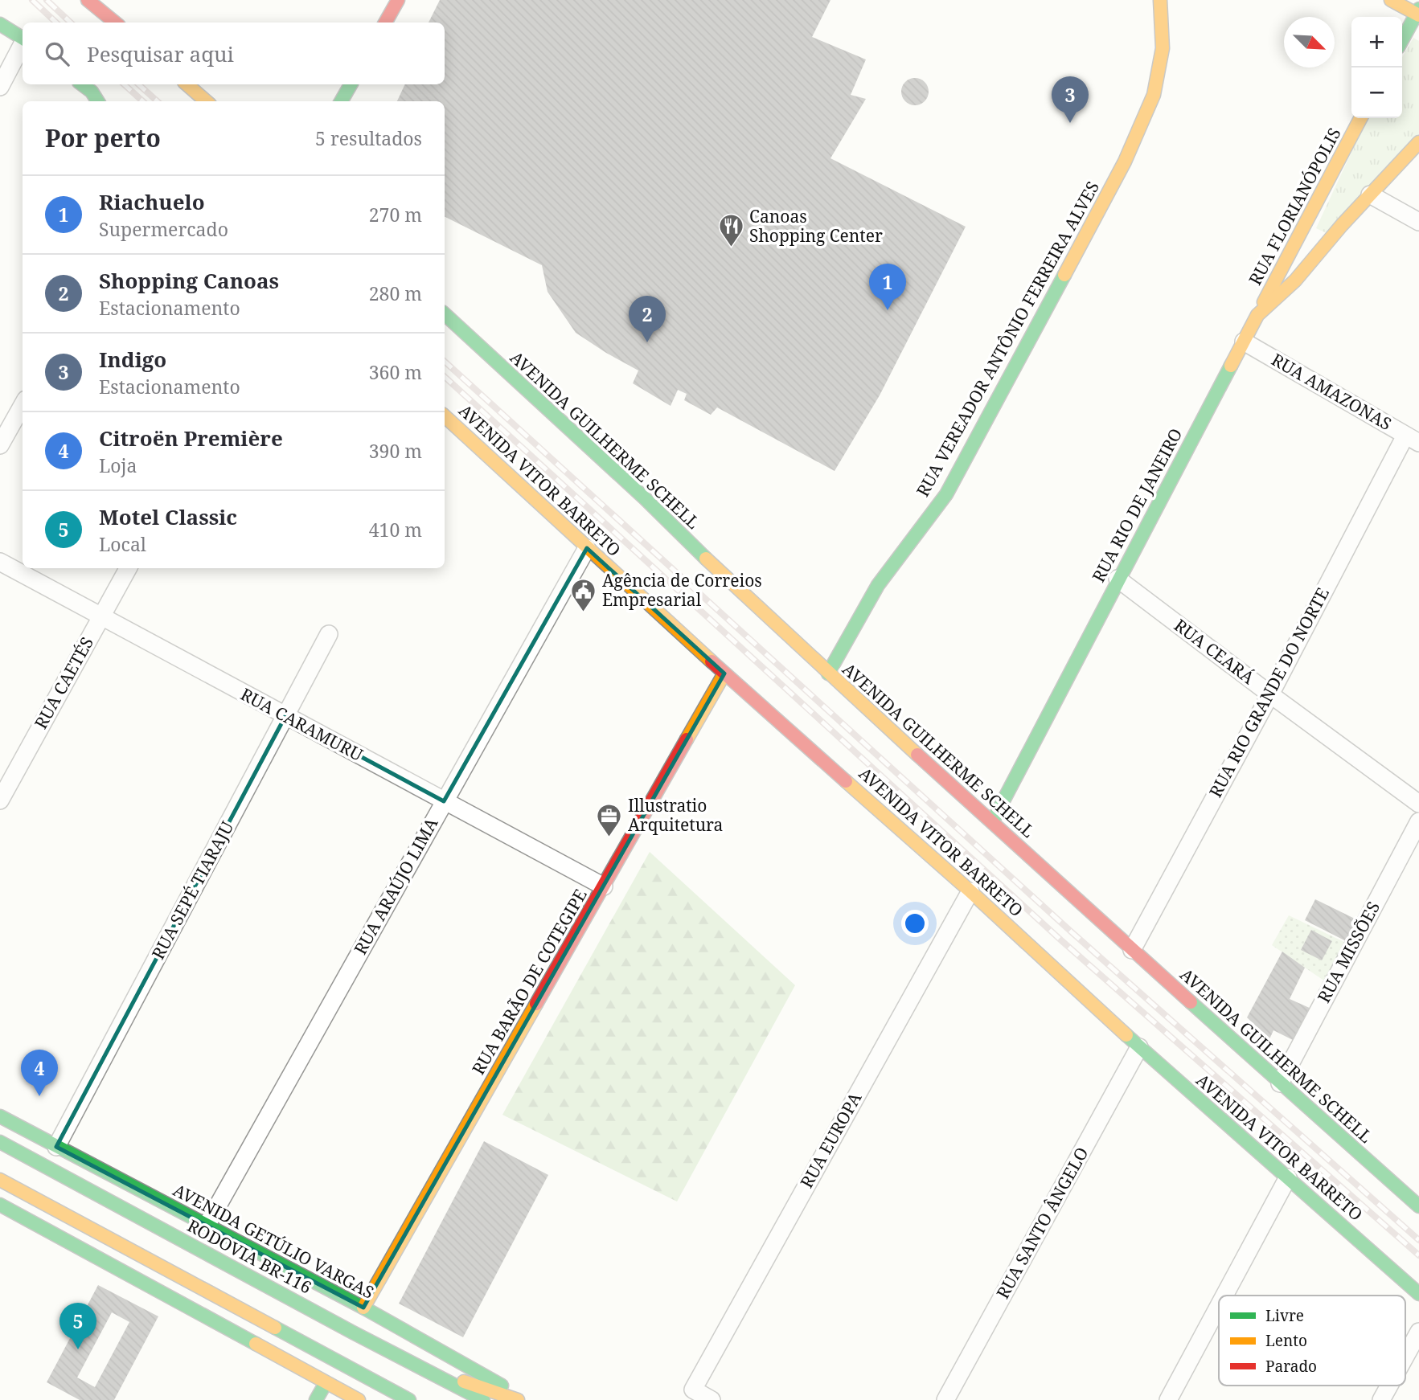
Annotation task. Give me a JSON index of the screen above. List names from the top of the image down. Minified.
{"streets":{"main road":["RUA FLORIANÓPOLIS","RUA VEREADOR ANTÔNIO FERREIRA ALVES","AVENIDA GUILHERME SCHELL","AVENIDA VITOR BARRETO","RUA RIO DE JANEIRO","RUA BARÃO DE COTEGIPE","AVENIDA GETÚLIO VARGAS","RODOVIA BR-116"],"street":["RUA AMAZONAS","RUA CEARÁ","RUA CAETÉS","RUA RIO GRANDE DO NORTE","RUA CARAMURU","RUA ARAÚJO LIMA","RUA SEPÉ TIARAJU","RUA MISSÕES","RUA EUROPA","RUA SANTO ÂNGELO"]},"crossings":[["RUA FLORIANÓPOLIS","RUA RIO DE JANEIRO"],["RUA VEREADOR ANTÔNIO FERREIRA ALVES","AVENIDA GUILHERME SCHELL"],["RUA AMAZONAS","RUA RIO DE JANEIRO"],["RUA AMAZONAS","RUA RIO GRANDE DO NORTE"],["AVENIDA GUILHERME SCHELL","RUA RIO DE JANEIRO"],["AVENIDA GUILHERME SCHELL","RUA RIO GRANDE DO NORTE"],["AVENIDA GUILHERME SCHELL","RUA MISSÕES"],["AVENIDA VITOR BARRETO","RUA ARAÚJO LIMA"],["AVENIDA VITOR BARRETO","RUA BARÃO DE COTEGIPE"],["AVENIDA VITOR BARRETO","RUA EUROPA"],["AVENIDA VITOR BARRETO","RUA SANTO ÂNGELO"],["RUA RIO DE JANEIRO","RUA CEARÁ"],["RUA CEARÁ","RUA RIO GRANDE DO NORTE"],["RUA CAETÉS","RUA CARAMURU"],["RUA CARAMURU","RUA ARAÚJO LIMA"],["RUA CARAMURU","RUA SEPÉ TIARAJU"],["RUA CARAMURU","RUA BARÃO DE COTEGIPE"],["RUA ARAÚJO LIMA","AVENIDA GETÚLIO VARGAS"],["RUA SEPÉ TIARAJU","AVENIDA GETÚLIO VARGAS"],["RUA BARÃO DE COTEGIPE","AVENIDA GETÚLIO VARGAS"]],"places":{"restaurant":["Canoas Shopping Center"],"public building":["Agência de Correios Empresarial"],"office":["Illustratio Arquitetura"]},"legend":["Livre","Lento","Parado"],"north":"bottom right","page":{"map_buttons":["+","−"],"search":"Pesquisar aqui","pins":["3","1","2","4","5"],"heading":["Por perto","5 resultados"],"list":[{"mark":"1","name":"Riachuelo","note":"Supermercado","value":"270 m"},{"mark":"2","name":"Shopping Canoas","note":"Estacionamento","value":"280 m"},{"mark":"3","name":"Indigo","note":"Estacionamento","value":"360 m"},{"mark":"4","name":"Citroën Première","note":"Loja","value":"390 m"},{"mark":"5","name":"Motel Classic","note":"Local","value":"410 m"}]}}
